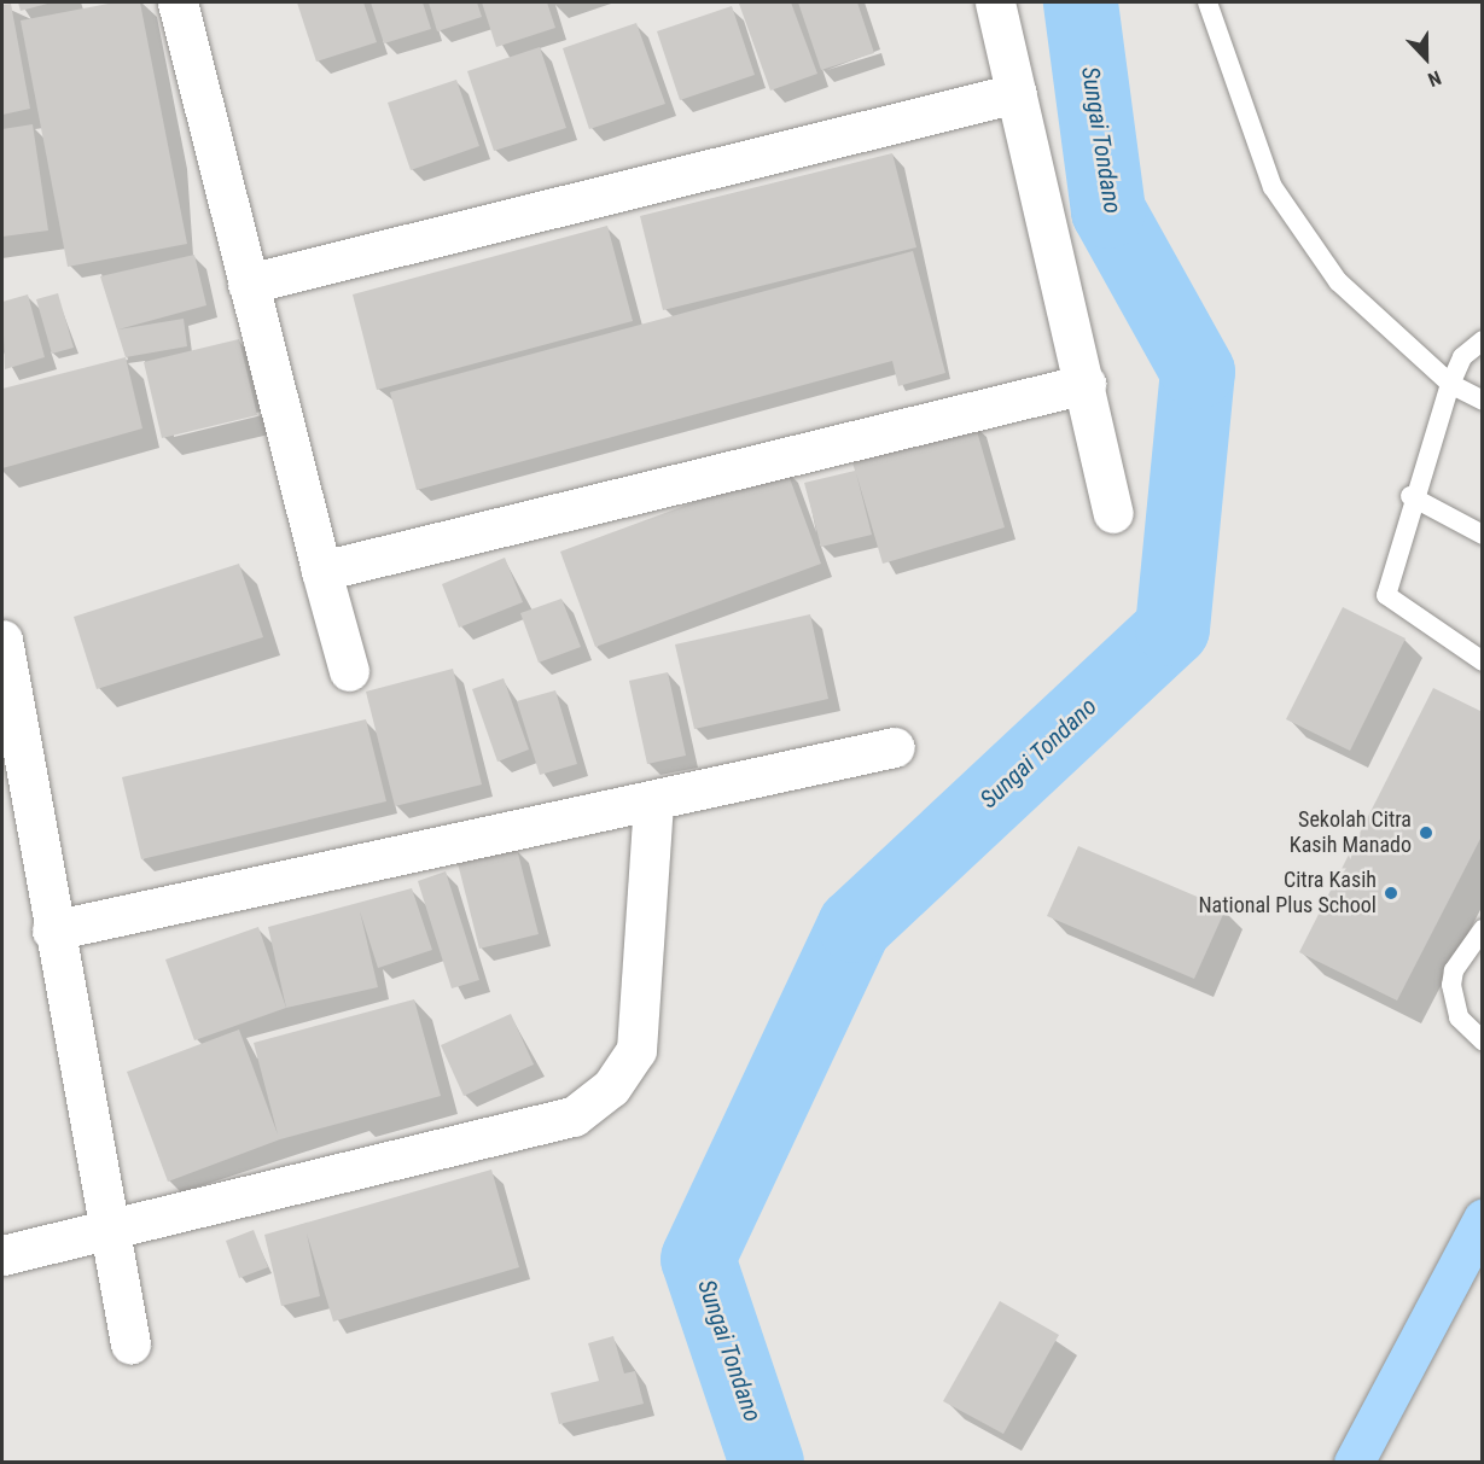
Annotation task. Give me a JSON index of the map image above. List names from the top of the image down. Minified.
{"water":["Sungai Tondano"],"places":["Sekolah Citra Kasih Manado","Citra Kasih National Plus School"],"north":"bottom"}
